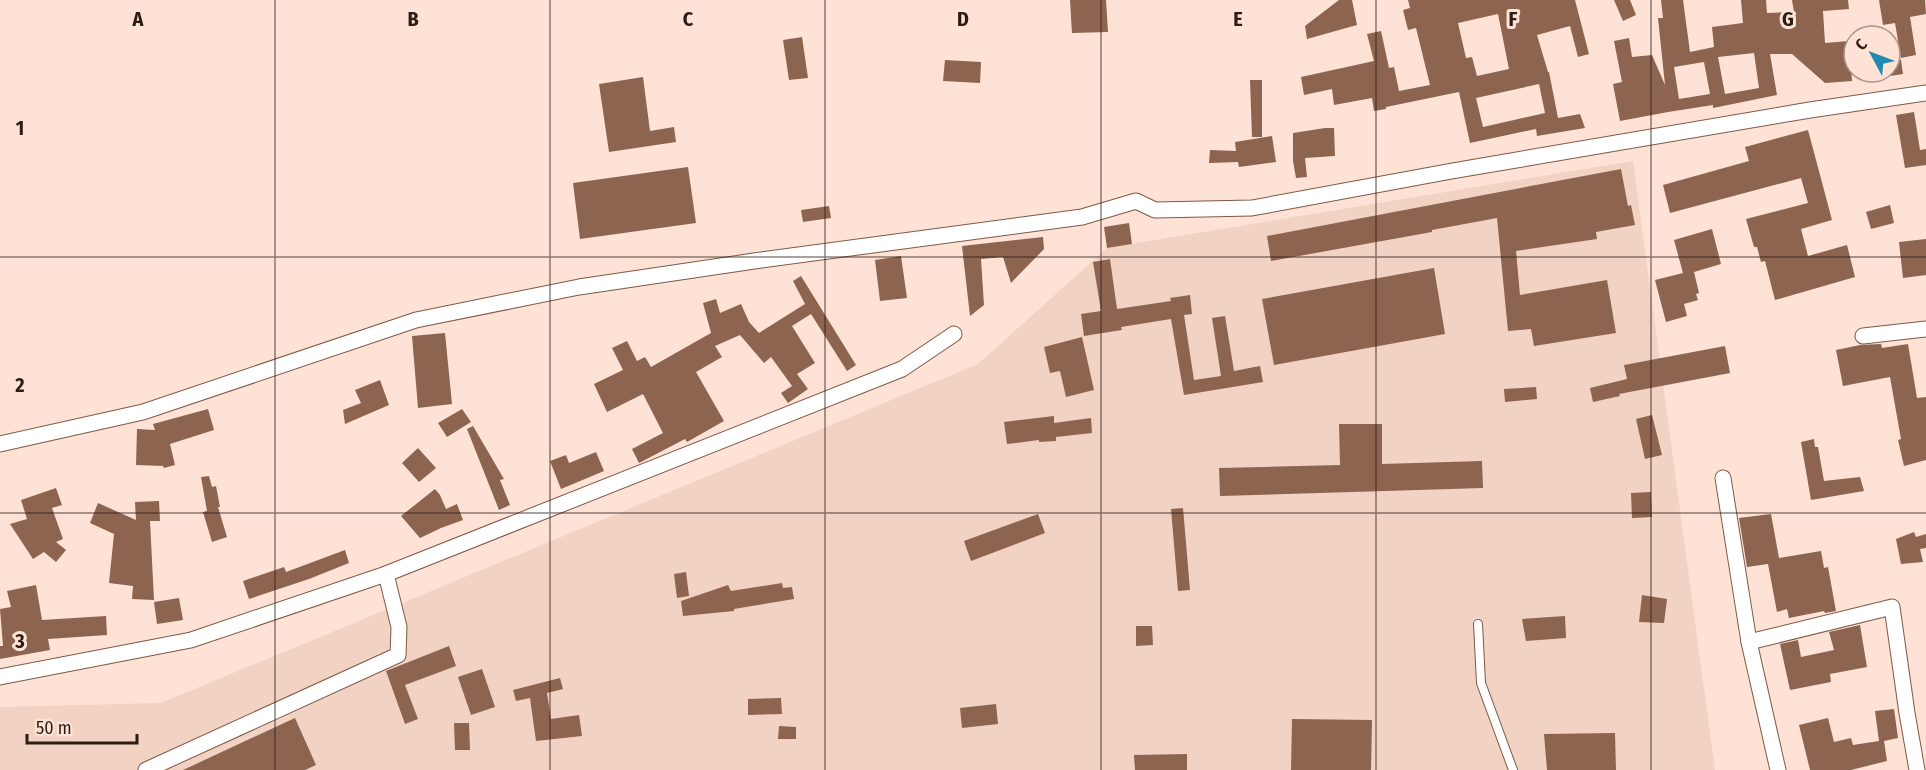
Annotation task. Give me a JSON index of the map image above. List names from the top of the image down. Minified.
{"scale_bar":"50 m","north":"top left","grid":{"columns":["A","B","C","D","E","F","G"],"rows":["1","2","3"]}}
